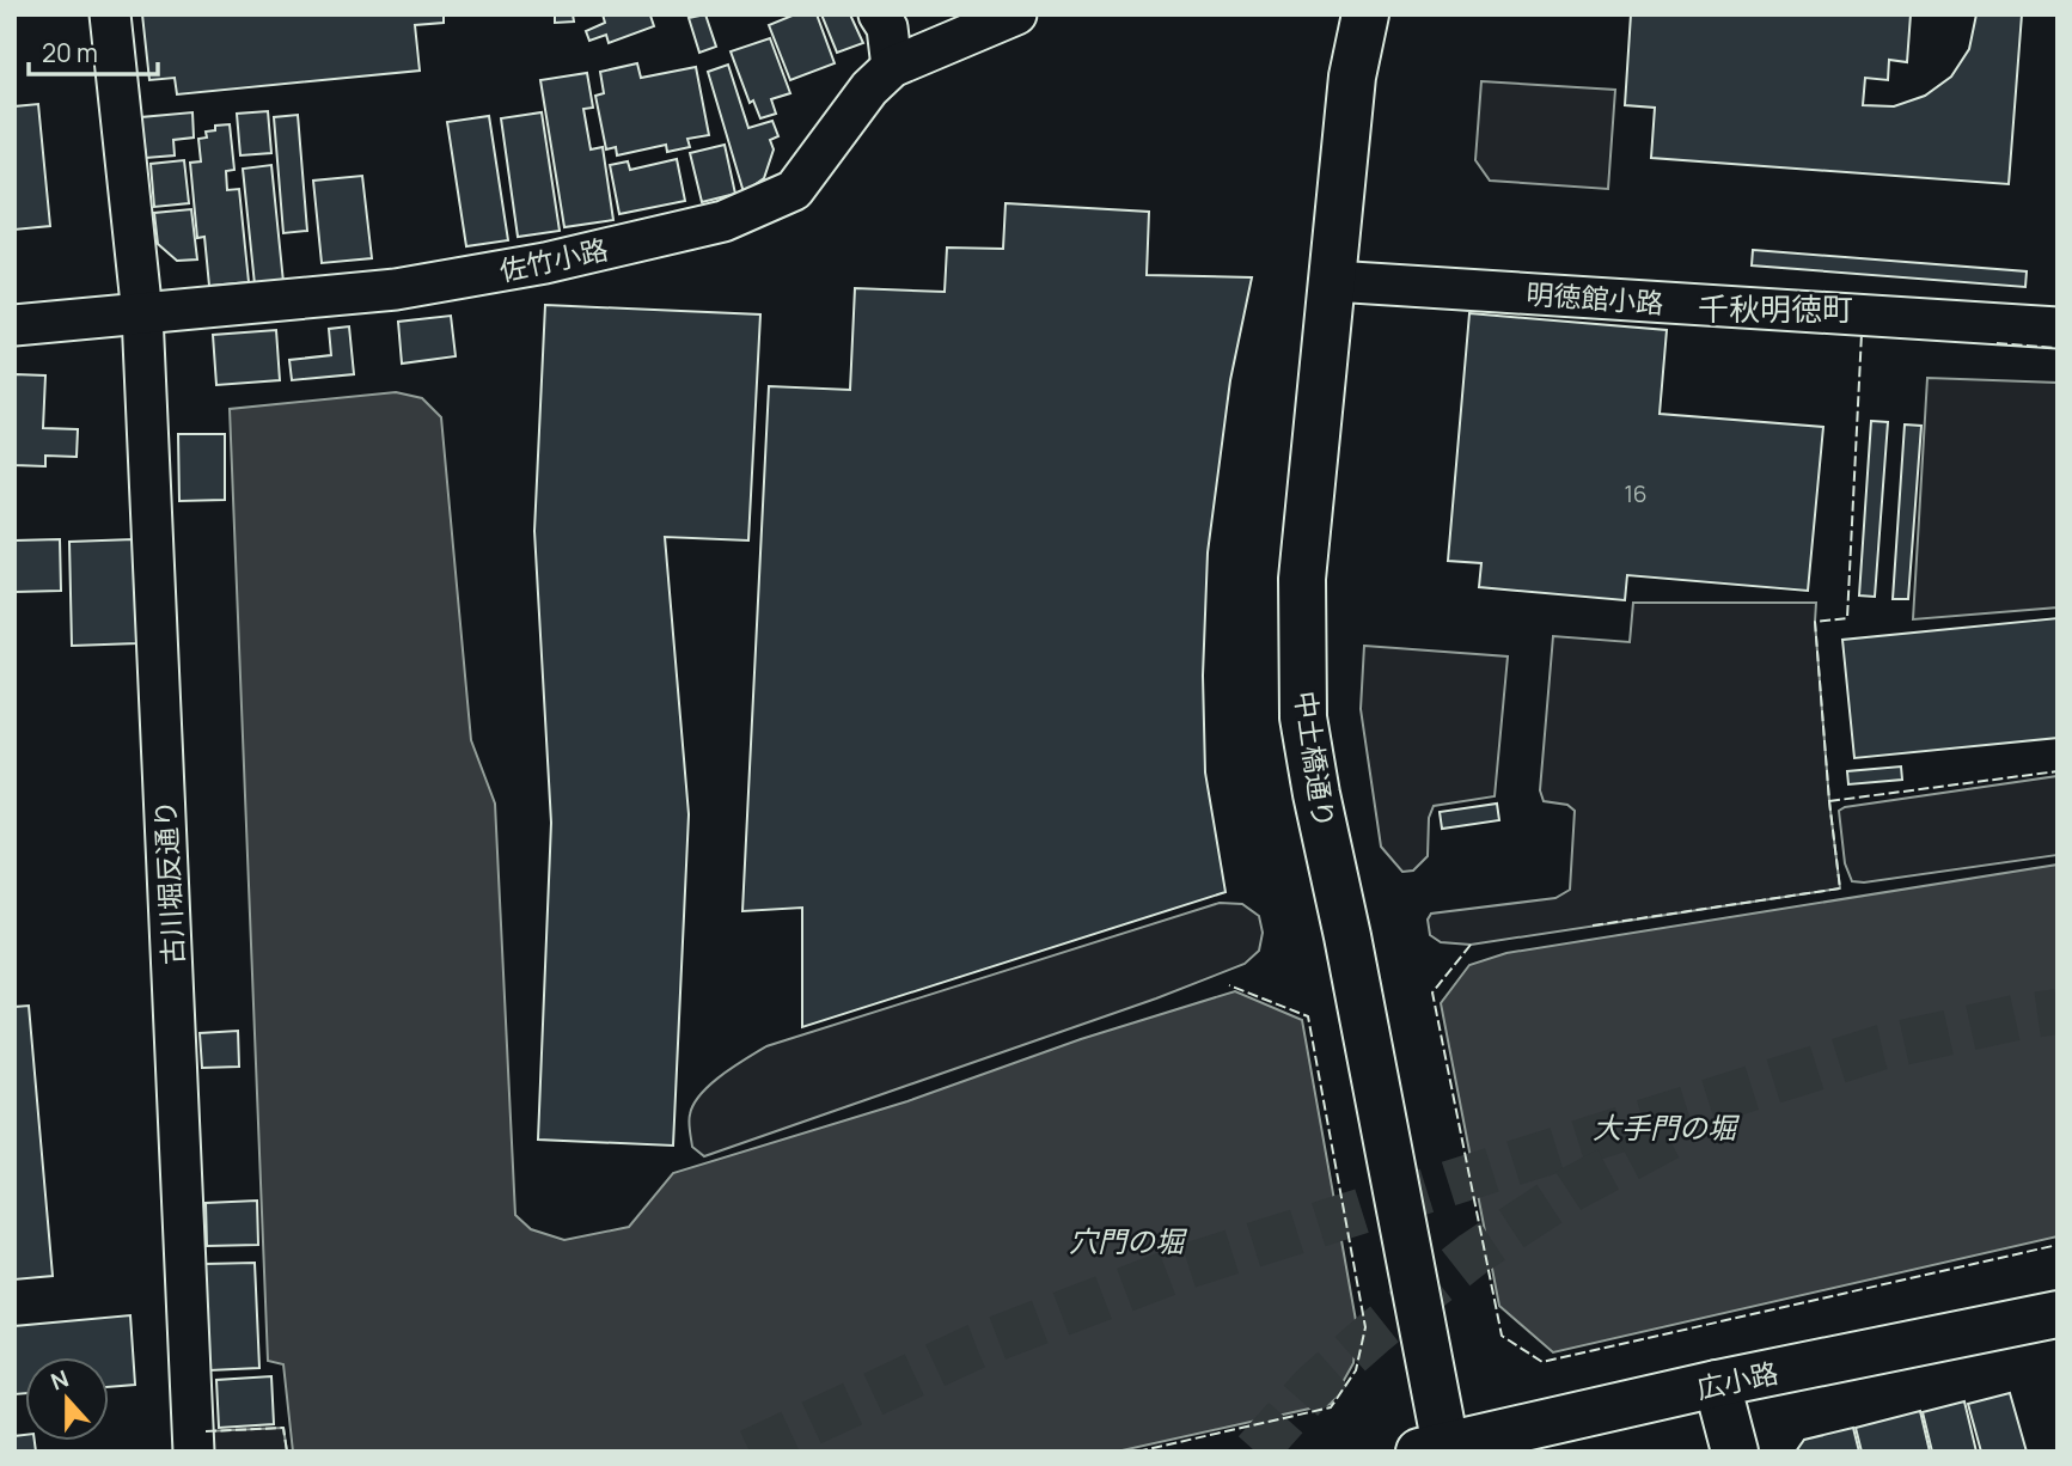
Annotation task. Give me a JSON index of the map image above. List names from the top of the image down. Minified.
{"streets":{"street":["佐竹小路","明徳館小路","中土橋通り","古川堀反通り","広小路"]},"crossings":[["佐竹小路","古川堀反通り"],["明徳館小路","中土橋通り"],["中土橋通り","広小路"]],"districts":["千秋明徳町"],"water":["大手門の堀","穴門の堀"],"house_numbers":["16"],"scale_bar":"20 m","north":"top"}
